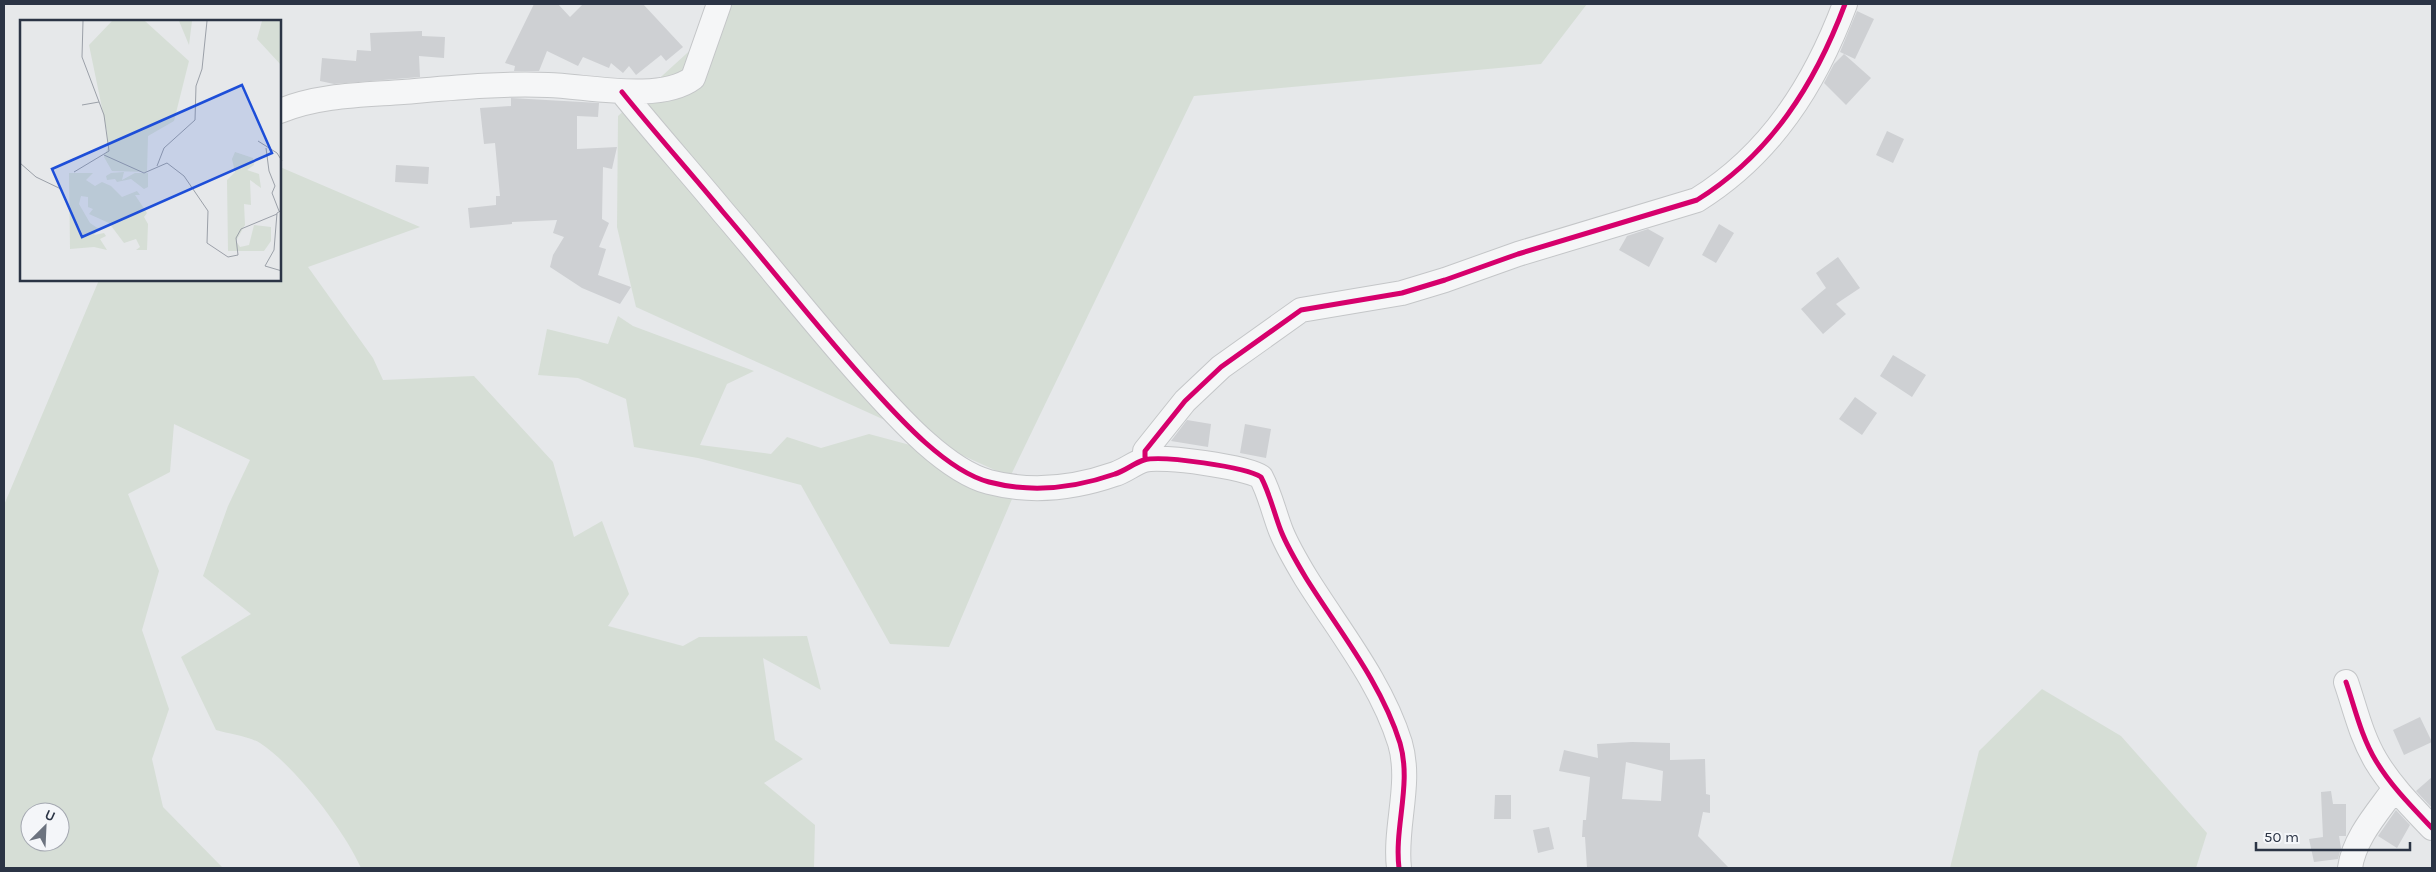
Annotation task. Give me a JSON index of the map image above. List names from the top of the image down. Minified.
{"scale_bar":"50 m","north":"top right"}
